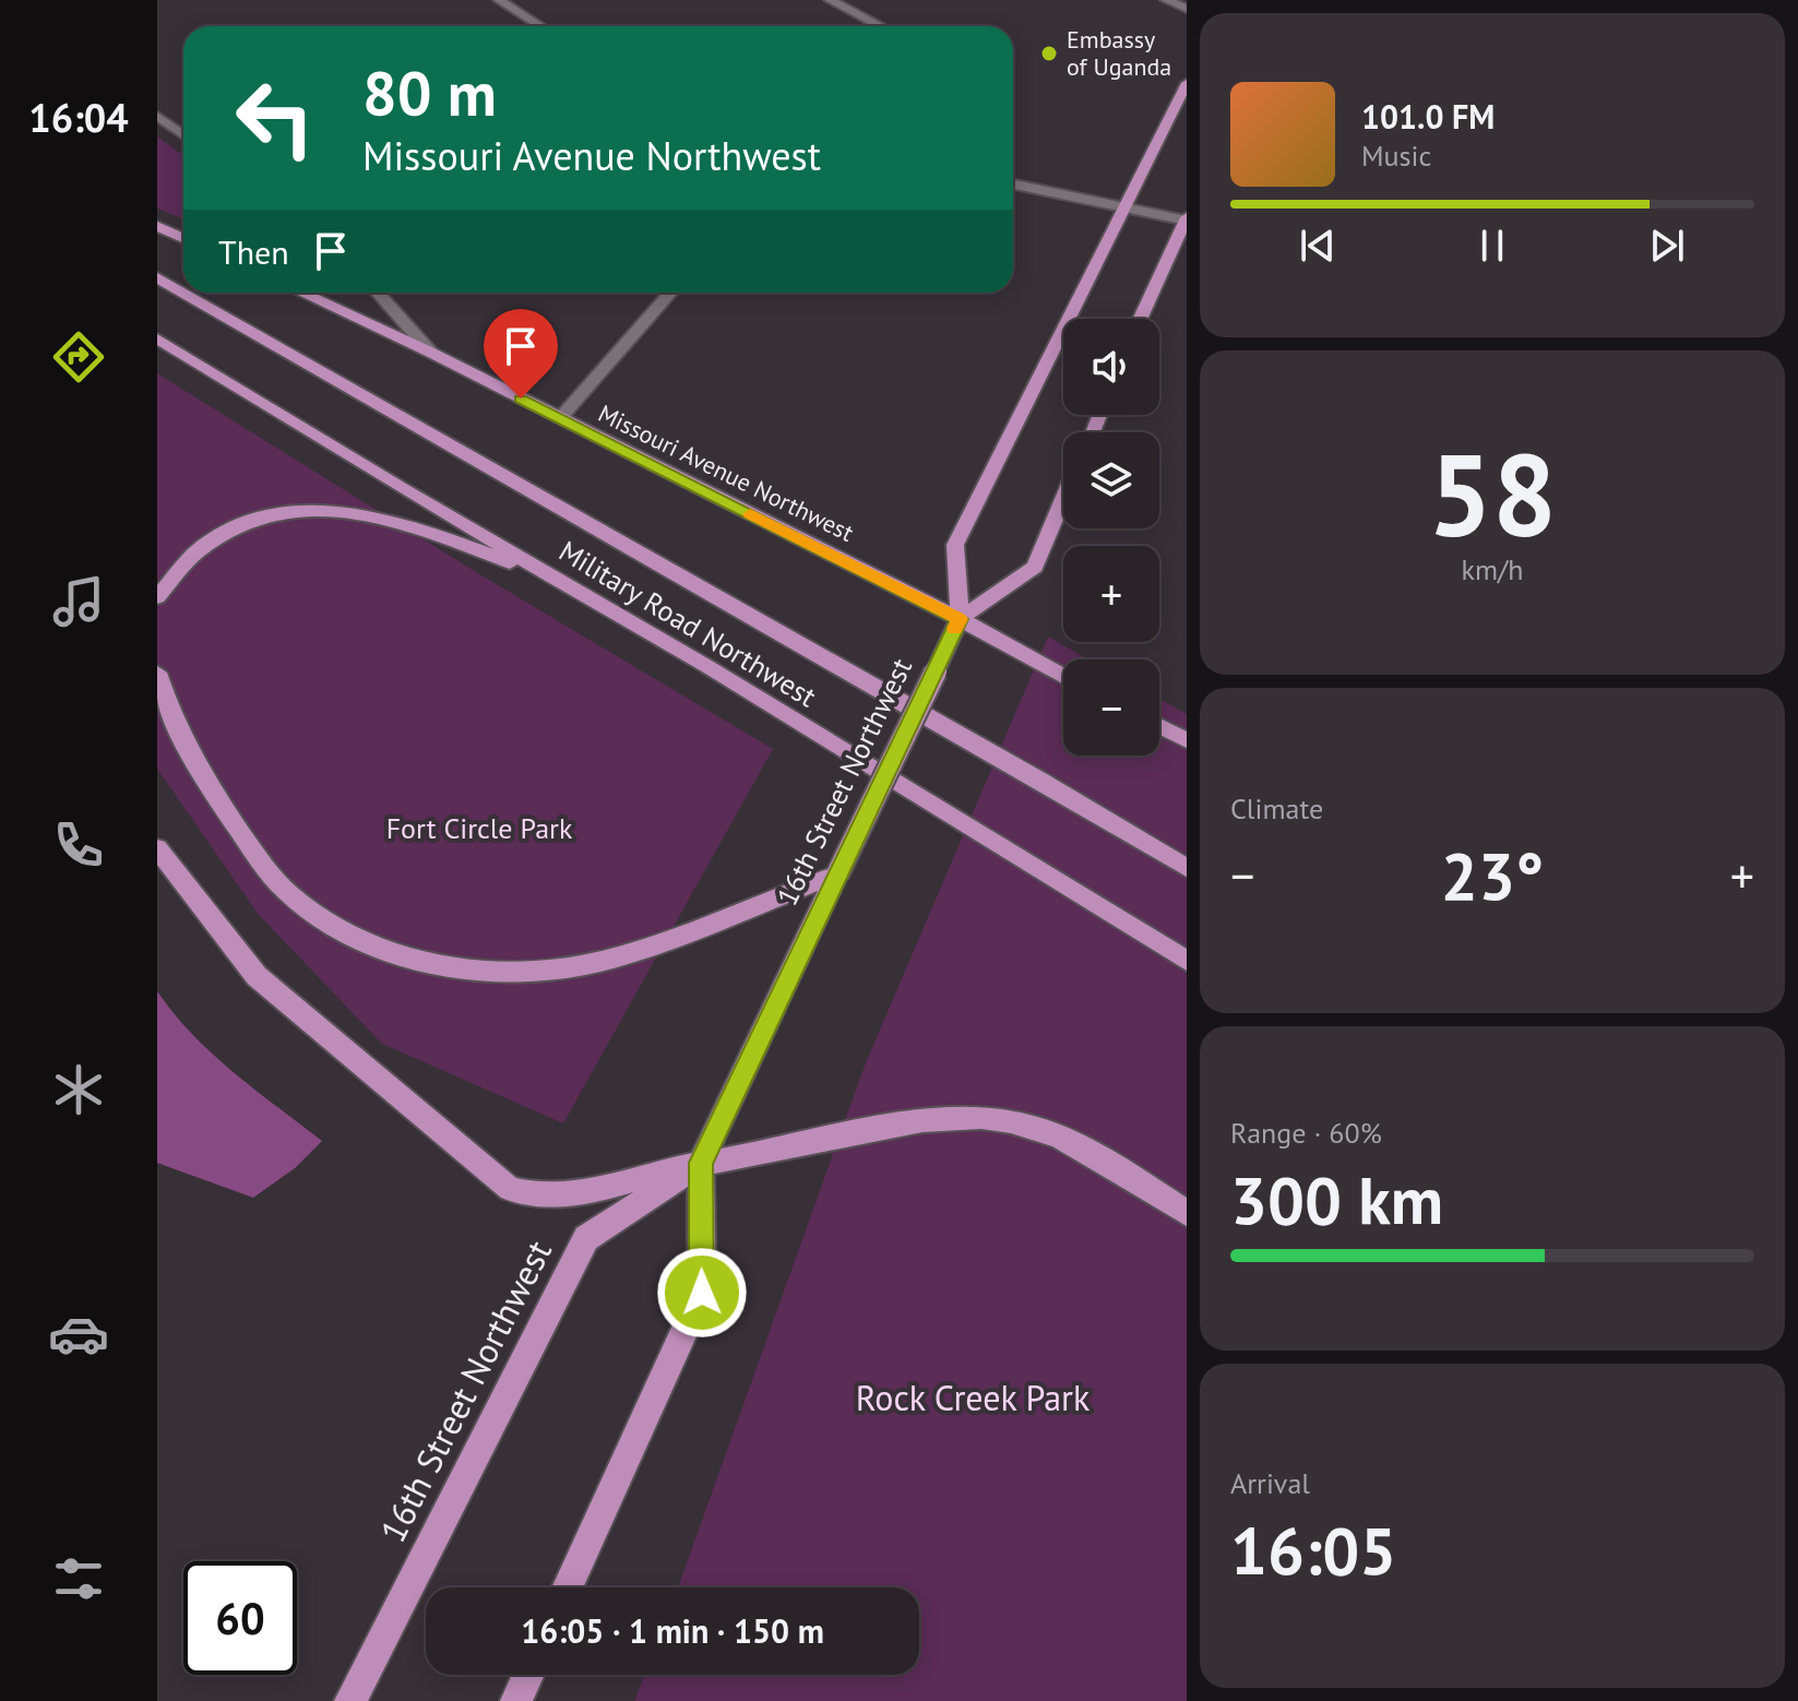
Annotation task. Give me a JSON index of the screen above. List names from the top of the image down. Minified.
{"streets":{"main road":["Missouri Avenue Northwest","Military Road Northwest","16th Street Northwest"]},"crossings":[["Missouri Avenue Northwest","16th Street Northwest"]],"parks":["Fort Circle Park","Rock Creek Park"],"places":["Embassy of Uganda"],"page":{"tabs":"16:04","turn":["80 m","Missouri Avenue Northwest"],"song":["101.0 FM","Music"],"then":"Then","map_buttons":["+","−"],"tile":[["58","km/h"],"Climate",["Range · 60%","300 km"],["Arrival","16:05"]],"heat":["−","23°","+"],"limit":"60","trip":"16:05 · 1 min · 150 m"}}
